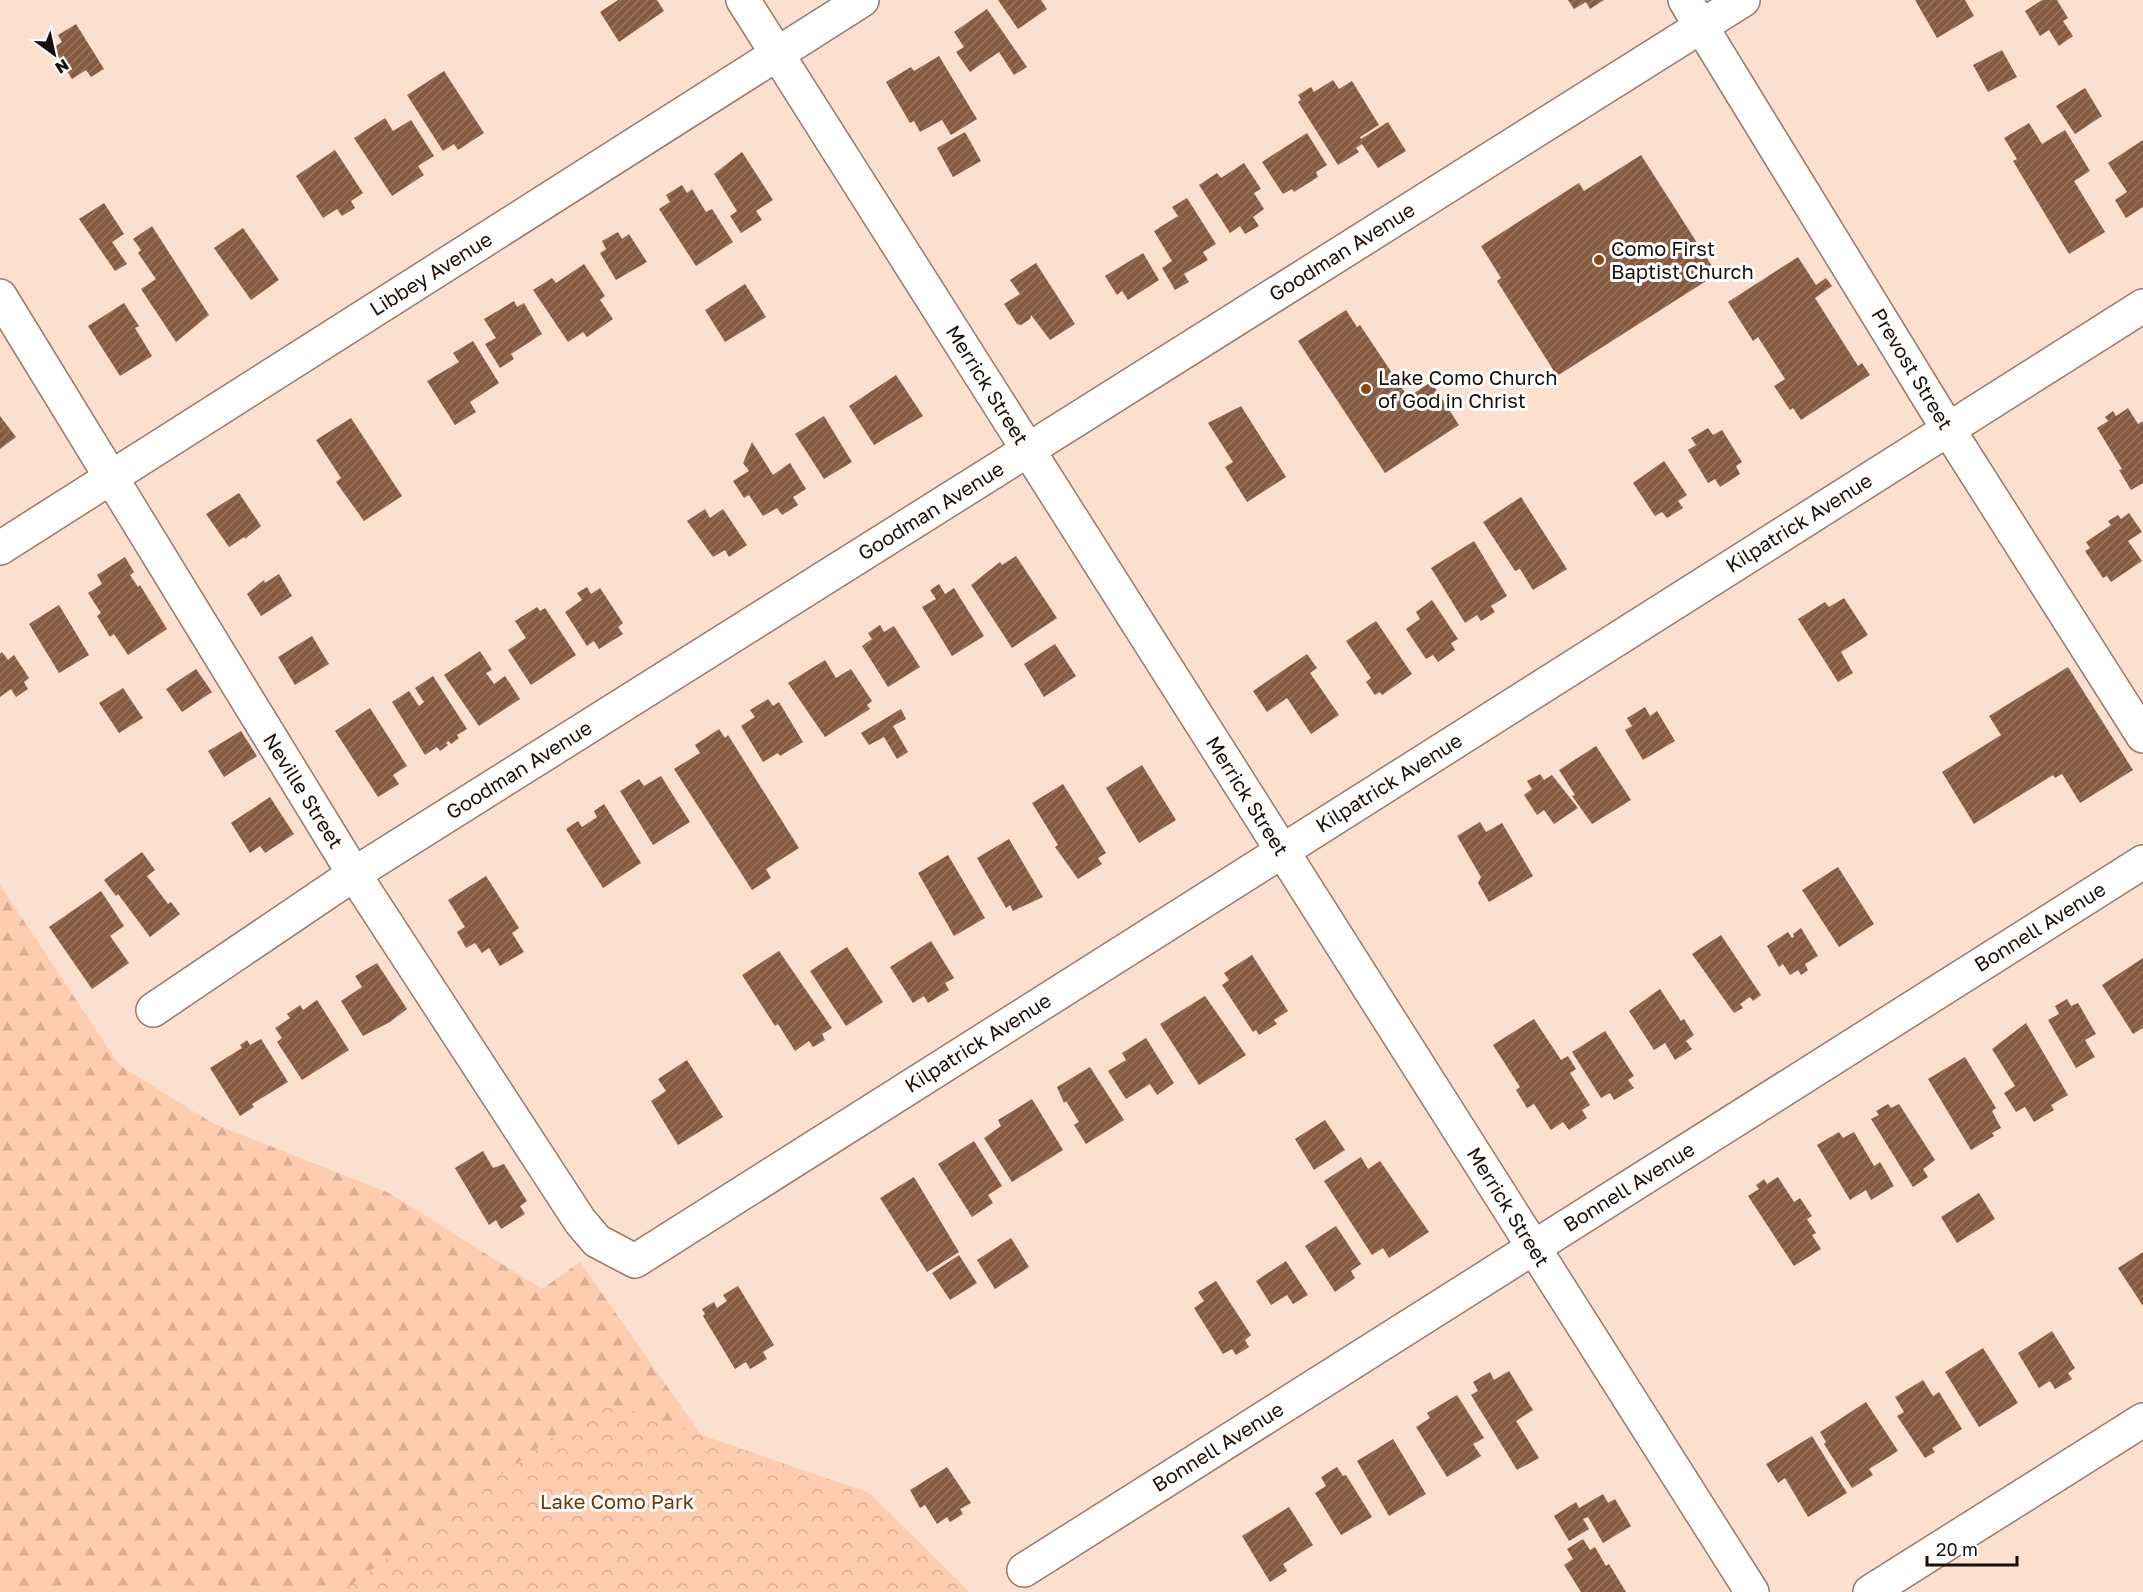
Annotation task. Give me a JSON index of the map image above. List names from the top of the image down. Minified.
{"streets":{"street":["Goodman Avenue","Libbey Avenue","Prevost Street","Merrick Street","Kilpatrick Avenue","Neville Street","Bonnell Avenue"]},"crossings":[["Goodman Avenue","Prevost Street"],["Goodman Avenue","Merrick Street"],["Goodman Avenue","Neville Street"],["Libbey Avenue","Merrick Street"],["Libbey Avenue","Neville Street"],["Prevost Street","Kilpatrick Avenue"],["Merrick Street","Kilpatrick Avenue"],["Merrick Street","Bonnell Avenue"],["Kilpatrick Avenue","Neville Street"]],"parks":["Lake Como Park"],"places":["Como First Baptist Church","Lake Como Church of God in Christ"],"scale_bar":"20 m","north":"bottom right"}
